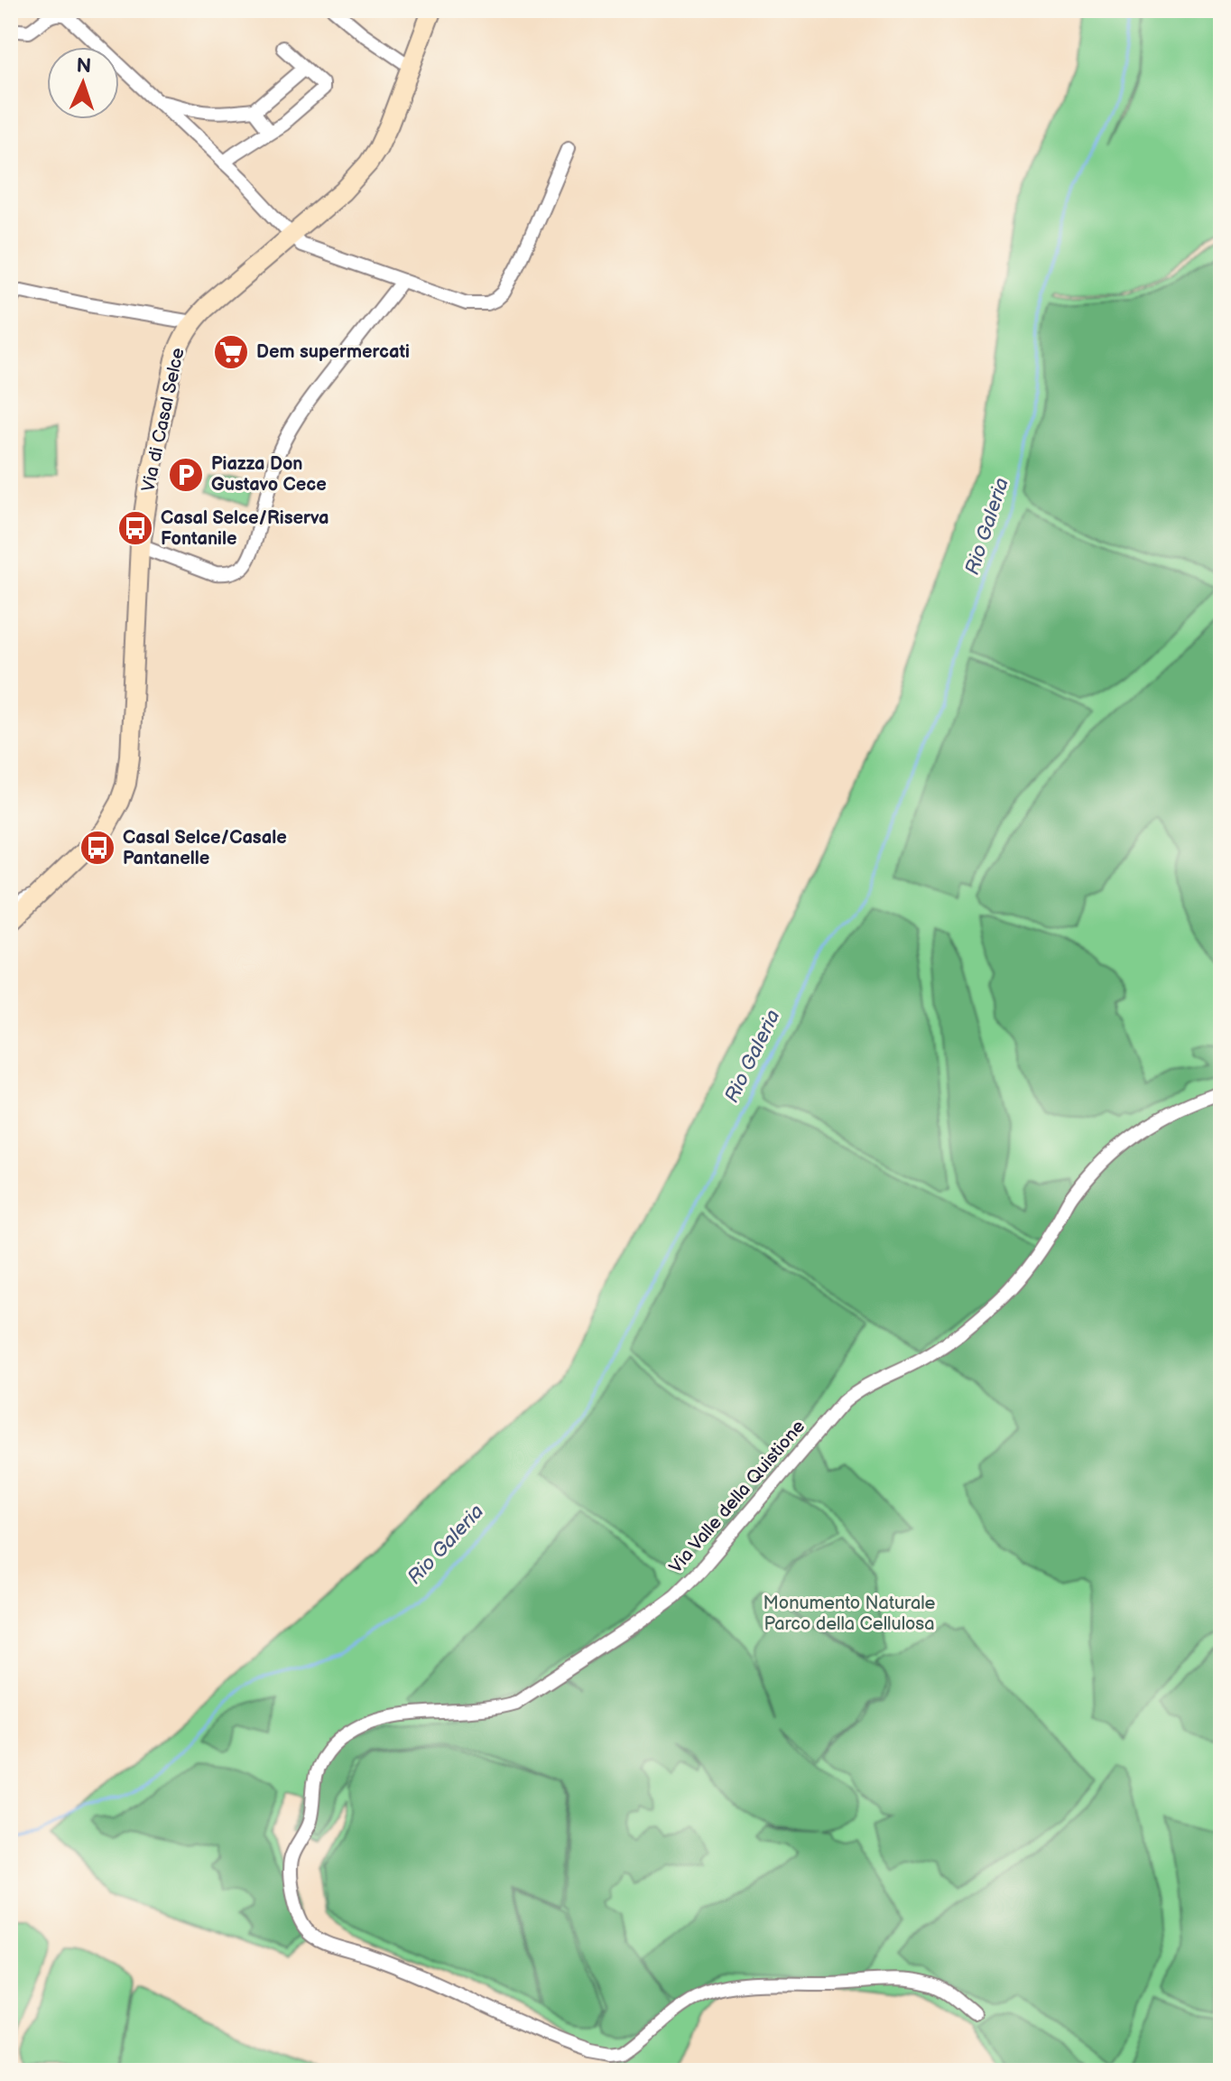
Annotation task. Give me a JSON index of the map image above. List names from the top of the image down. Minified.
{"streets":{"main road":["Via di Casal Selce"],"street":["Via Valle della Quistione"]},"water":["Rio Galeria"],"parks":["Monumento Naturale Parco della Cellulosa"],"places":{"supermarket":["Dem supermercati"],"parking":["Piazza Don Gustavo Cece"],"bus stop":["Casal Selce/Riserva Fontanile","Casal Selce/Casale Pantanelle"]},"north":"top"}
